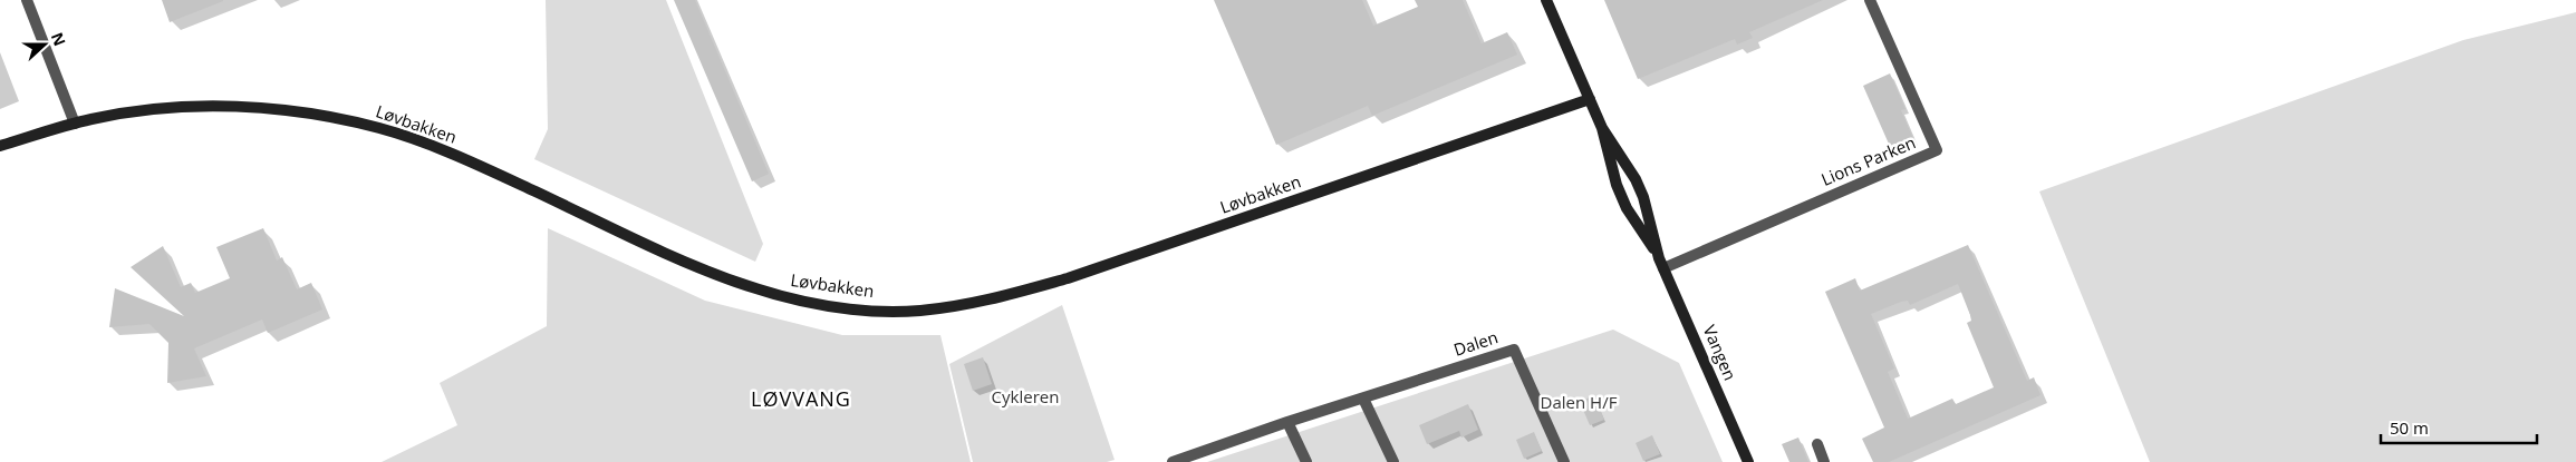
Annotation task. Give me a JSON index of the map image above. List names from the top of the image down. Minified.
{"streets":{"street":["Løvbakken","Lions Parken","Dalen","Vangen"]},"crossings":[["Løvbakken","Vangen"],["Lions Parken","Vangen"]],"districts":["LØVVANG"],"parks":["Cykleren","Dalen H/F"],"scale_bar":"50 m","north":"right"}
